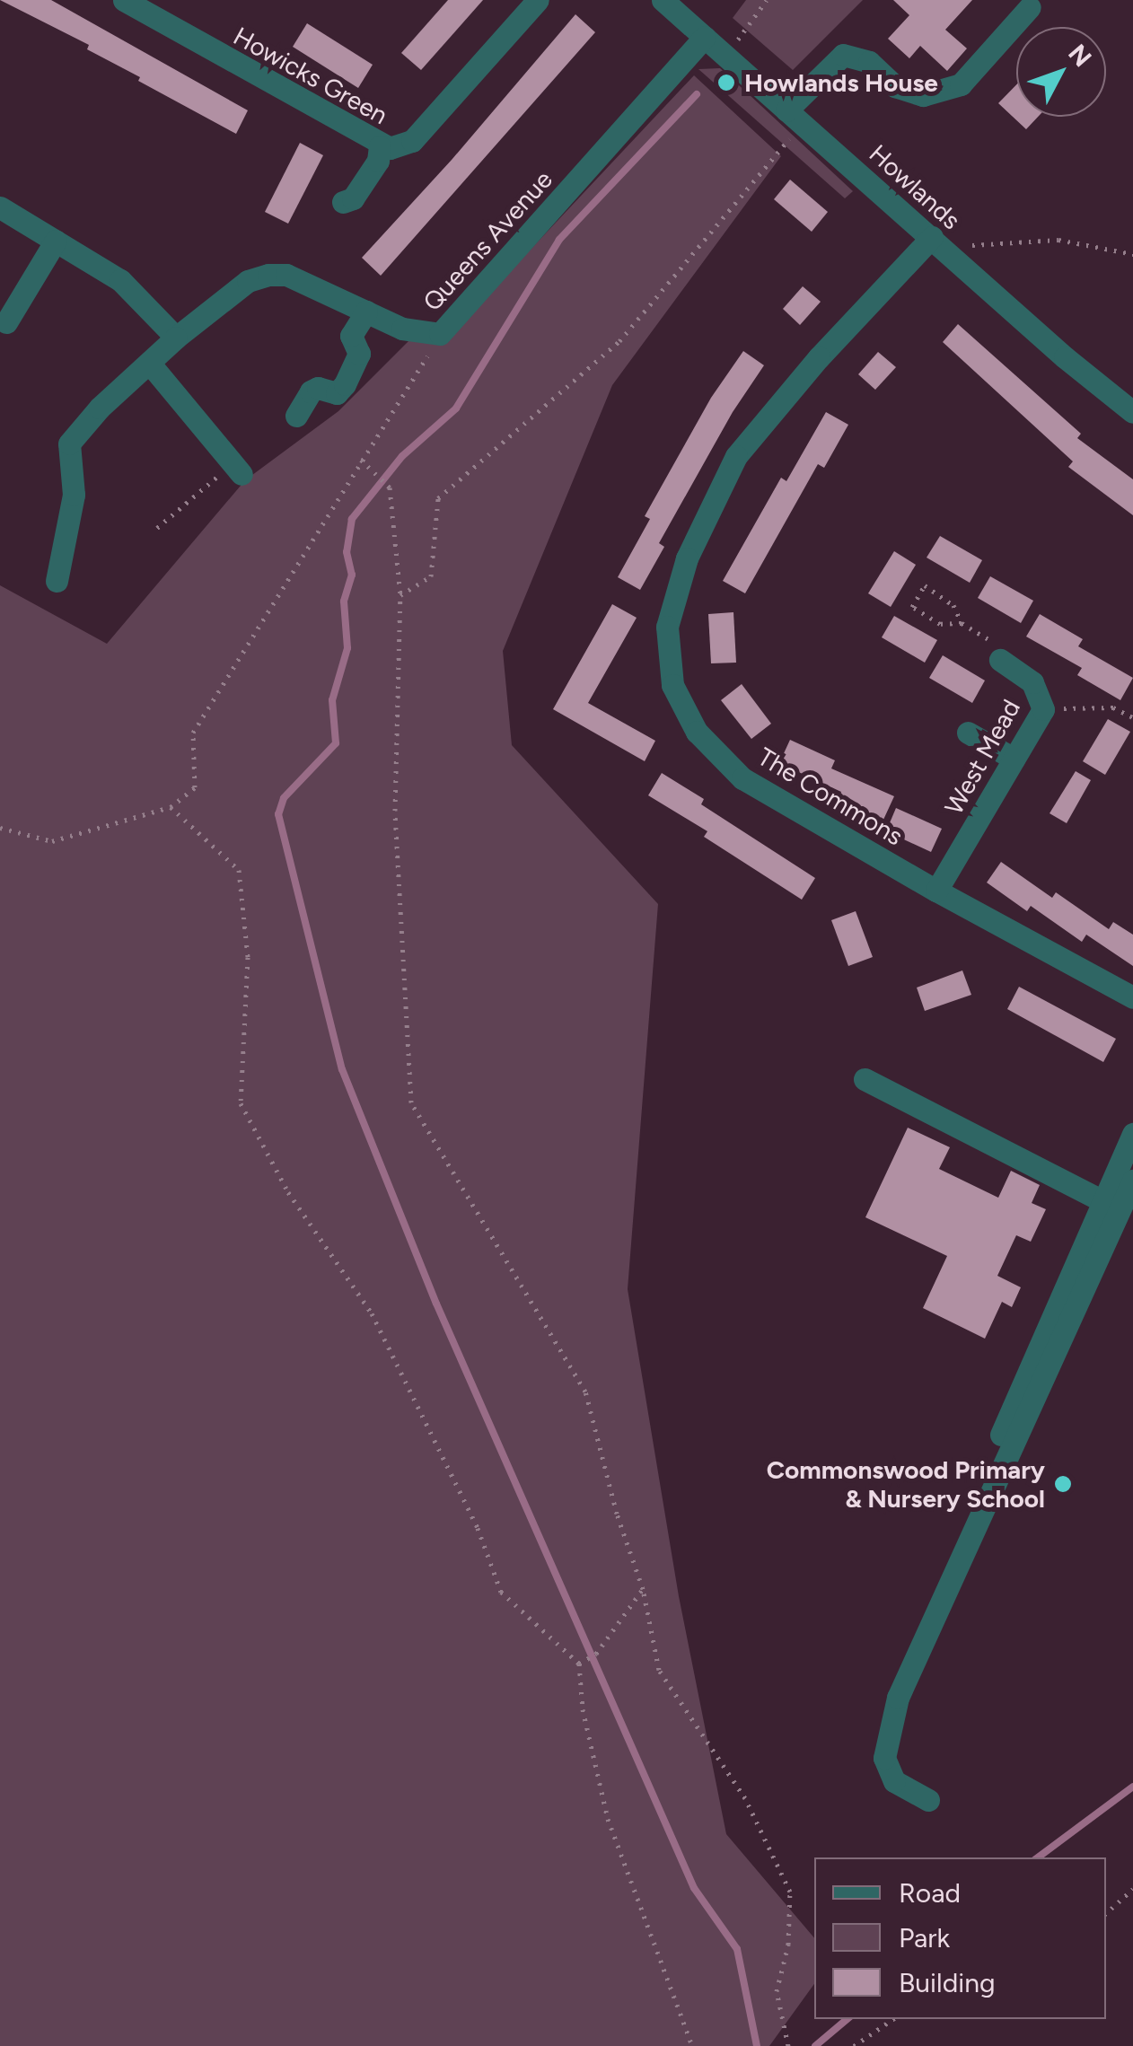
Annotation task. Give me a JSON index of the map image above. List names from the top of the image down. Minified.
{"streets":{"street":["Howicks Green","Howlands","Queens Avenue","West Mead","The Commons"]},"crossings":[["Howlands","Queens Avenue"],["Howlands","The Commons"],["West Mead","The Commons"]],"places":["Howlands House","Commonswood Primary & Nursery School"],"legend":["Road","Park","Building"],"north":"top right"}
